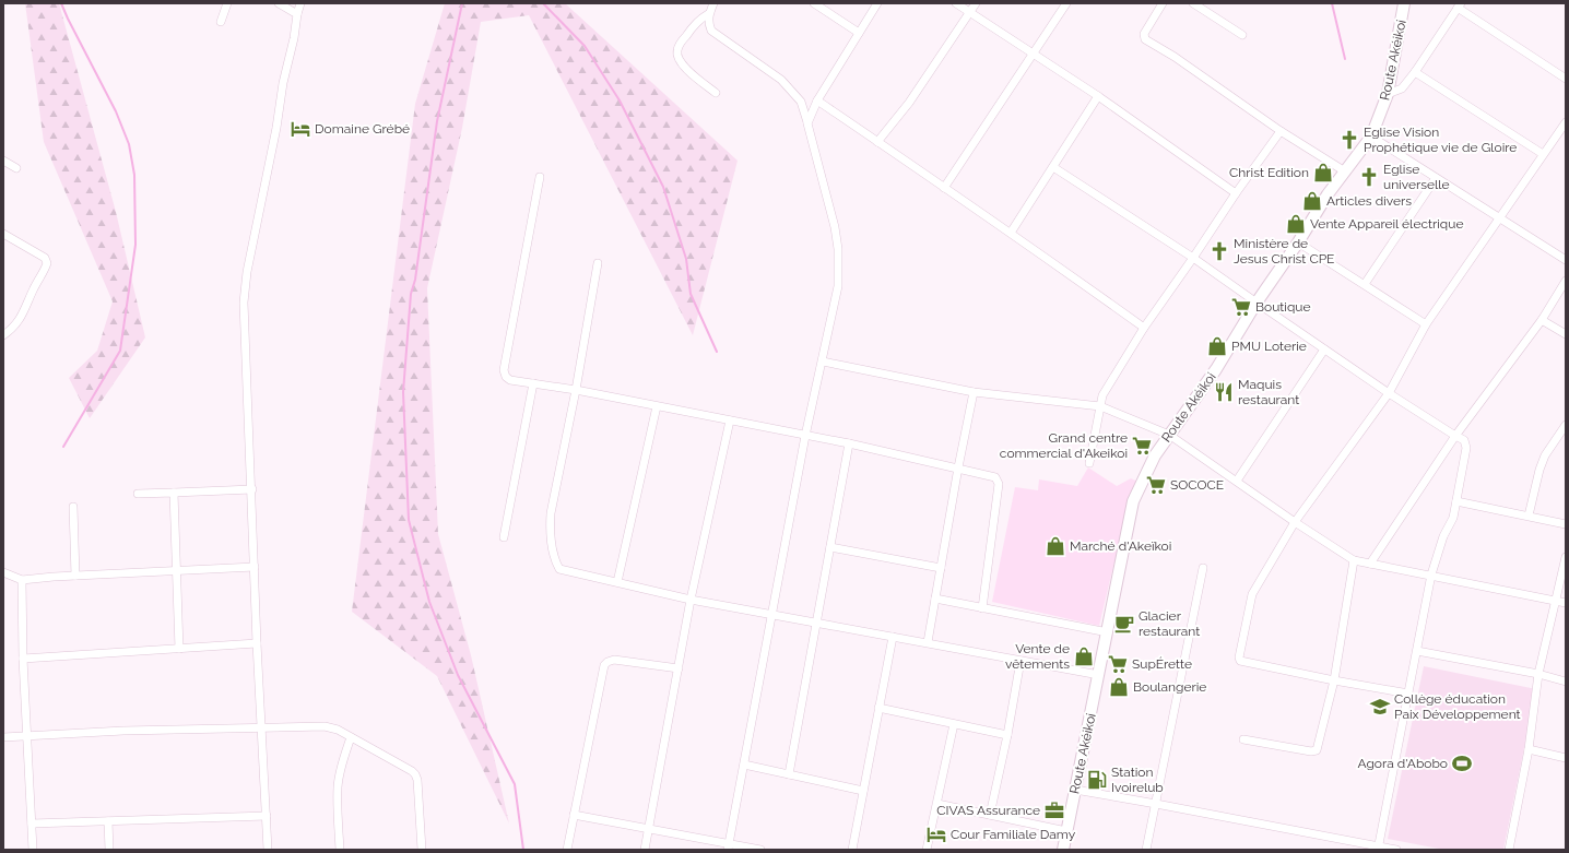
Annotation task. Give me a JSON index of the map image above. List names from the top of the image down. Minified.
{"streets":{"street":["Route Akéikoi"]},"places":{"hotel":["Domaine Grébé","Cour Familiale Damy"],"church":["Eglise Vision Prophétique vie de Gloire","Eglise universelle","Ministère de Jesus Christ CPE"],"shop":["Christ Edition","Articles divers","Vente Appareil électrique","PMU Loterie","Marché d'Akeïkoi","Vente de vêtements","Boulangerie"],"supermarket":["Boutique","Grand centre commercial d'Akeikoi","SOCOCE","SupÉrette"],"restaurant":["Maquis restaurant"],"cafe":["Glacier restaurant"],"school or university":["Collège éducation Paix Développement"],"sports":["Agora d'Abobo"],"fuel station":["Station Ivoirelub"],"office":["CIVAS Assurance"]}}
